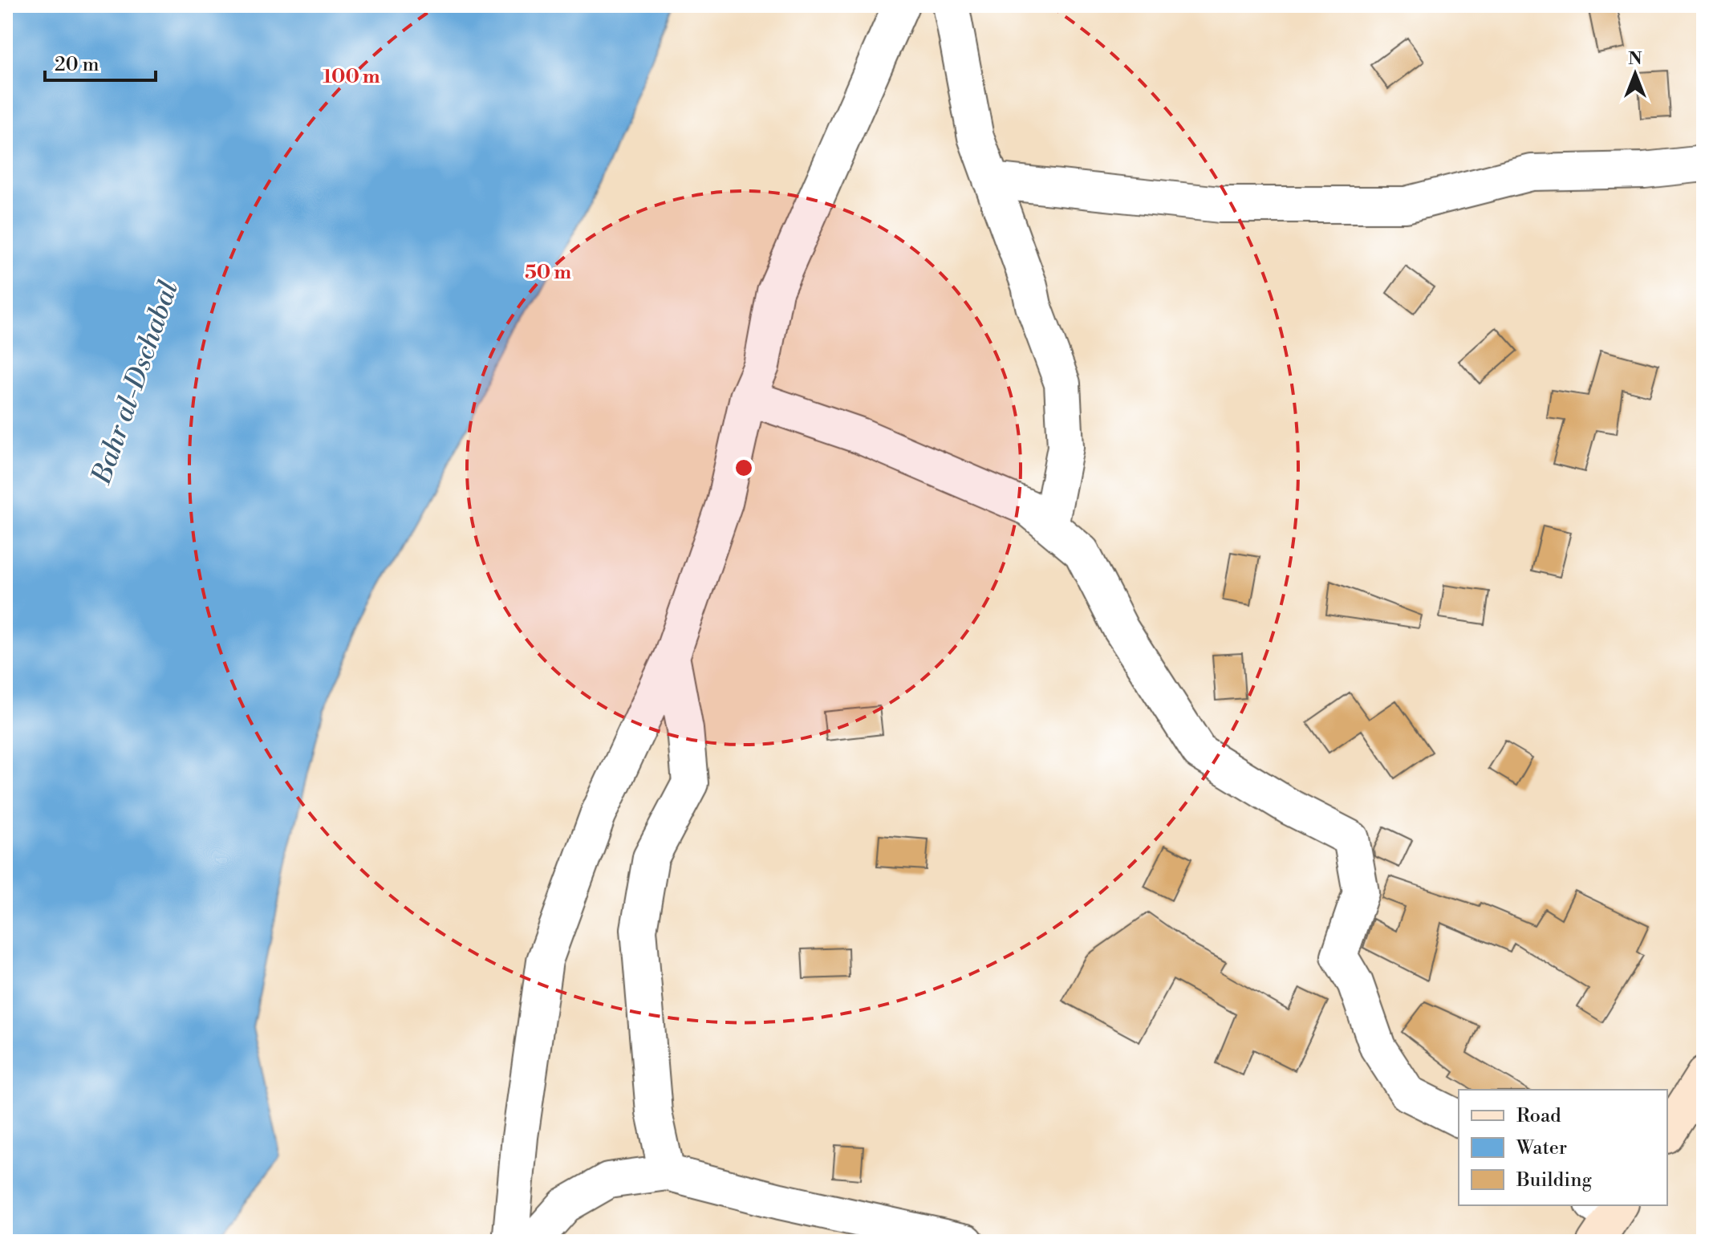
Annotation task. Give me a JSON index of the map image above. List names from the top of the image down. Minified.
{"water":["Bahr al-Dschabal"],"legend":["Road","Water","Building"],"scale_bar":"20 m","north":"top","rings":["100 m","50 m"]}
